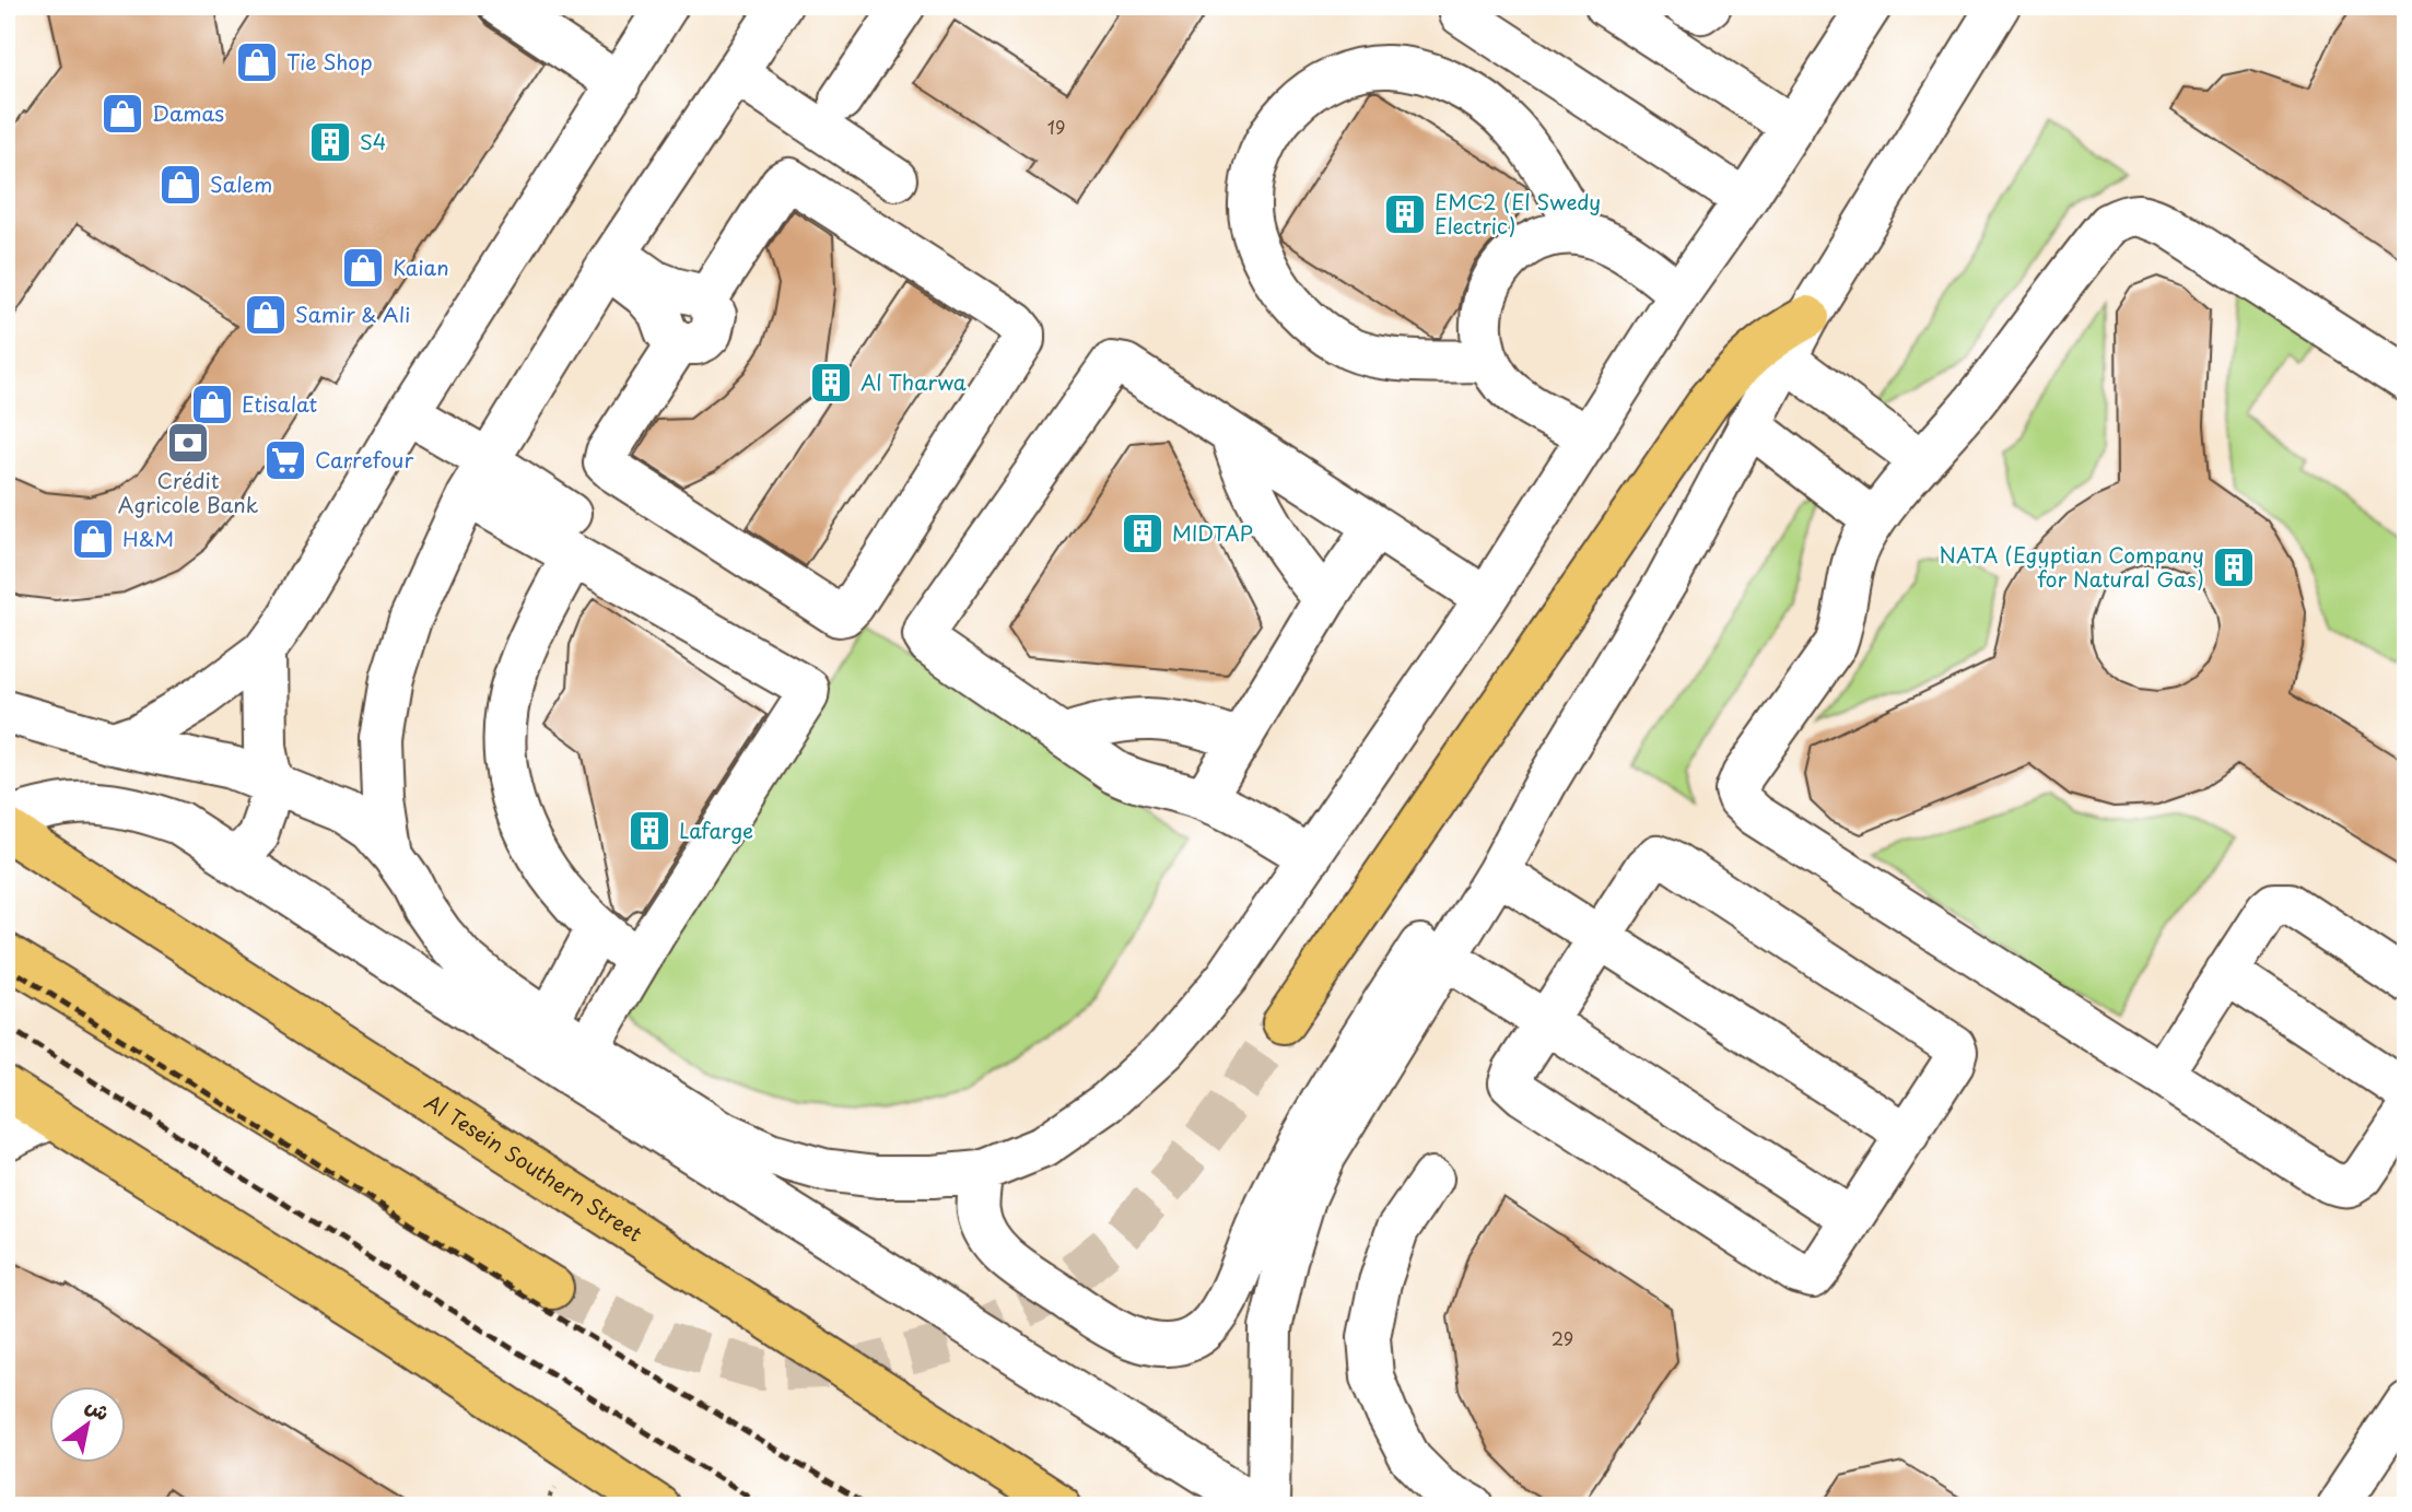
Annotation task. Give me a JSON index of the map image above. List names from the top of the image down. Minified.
{"streets":{"highway":["Al Tesein Southern Street"]},"places":{"shop":["Tie Shop","Damas","Salem","Kaian","Samir & Ali","Etisalat","H&M"],"building":["S4","EMC2 (El Swedy Electric)","Al Tharwa","MIDTAP","NATA (Egyptian Company for Natural Gas)","Lafarge"],"bank":["Crédit Agricole Bank"],"supermarket":["Carrefour"]},"house_numbers":["19","29"],"north":"top right"}
